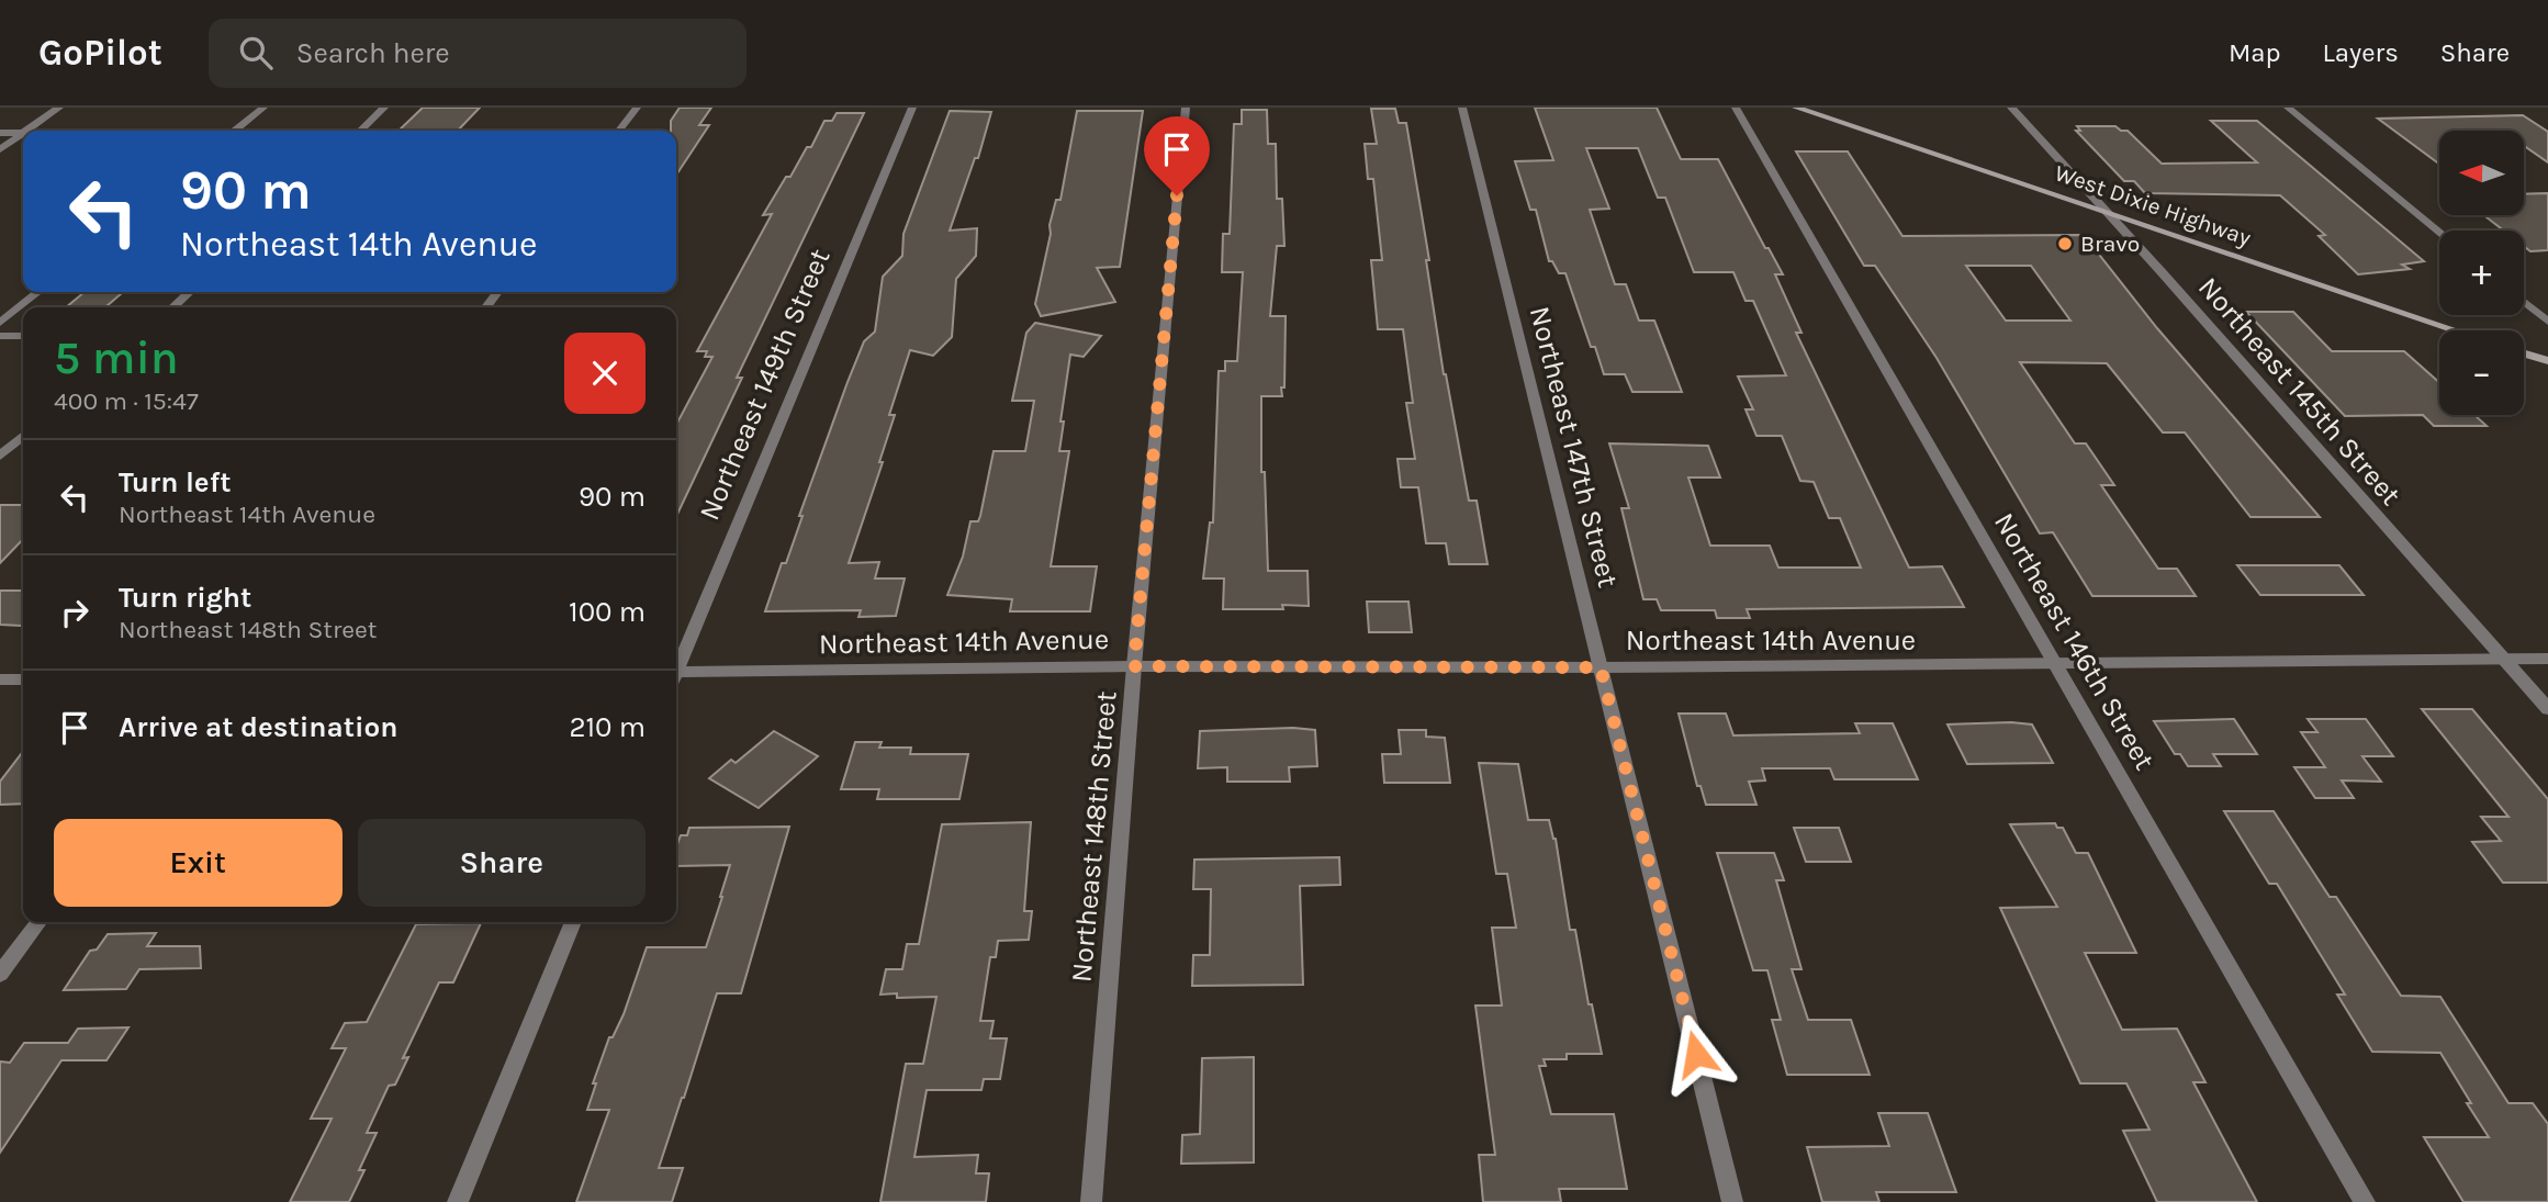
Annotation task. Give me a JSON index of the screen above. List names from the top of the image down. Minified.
{"streets":{"main road":["West Dixie Highway"],"street":["Northeast 149th Street","Northeast 145th Street","Northeast 147th Street","Northeast 14th Avenue","Northeast 146th Street","Northeast 148th Street"]},"crossings":[["West Dixie Highway","Northeast 145th Street"],["Northeast 145th Street","Northeast 14th Avenue"],["Northeast 147th Street","Northeast 14th Avenue"],["Northeast 14th Avenue","Northeast 146th Street"],["Northeast 14th Avenue","Northeast 148th Street"]],"places":["Bravo"],"north":"left","page":{"header":"GoPilot","search":"Search here","nav":["Map","Layers","Share"],"map_buttons":["+","−"],"turn":["90 m","Northeast 14th Avenue"],"heading":["5 min","400 m · 15:47"],"list":[{"name":"Turn left","note":"Northeast 14th Avenue","value":"90 m"},{"name":"Turn right","note":"Northeast 148th Street","value":"100 m"},{"name":"Arrive at destination","value":"210 m"}],"buttons":["Exit","Share"]}}
